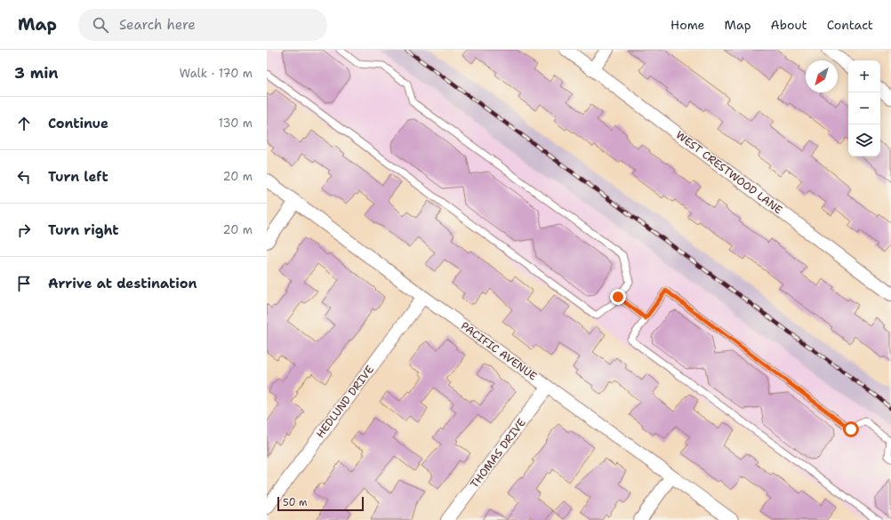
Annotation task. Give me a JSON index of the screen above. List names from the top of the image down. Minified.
{"streets":{"street":["WEST CRESTWOOD LANE","PACIFIC AVENUE","HEDLUND DRIVE","THOMAS DRIVE"]},"crossings":[["PACIFIC AVENUE","HEDLUND DRIVE"],["PACIFIC AVENUE","THOMAS DRIVE"]],"scale_bar":"50 m","north":"bottom left","page":{"header":"Map","search":"Search here","nav":["Home","Map","About","Contact"],"heading":["3 min","Walk · 170 m"],"map_buttons":["+","−"],"list":[["Continue","130 m"],["Turn left","20 m"],["Turn right","20 m"],"Arrive at destination"],"scale":"50 m"}}
